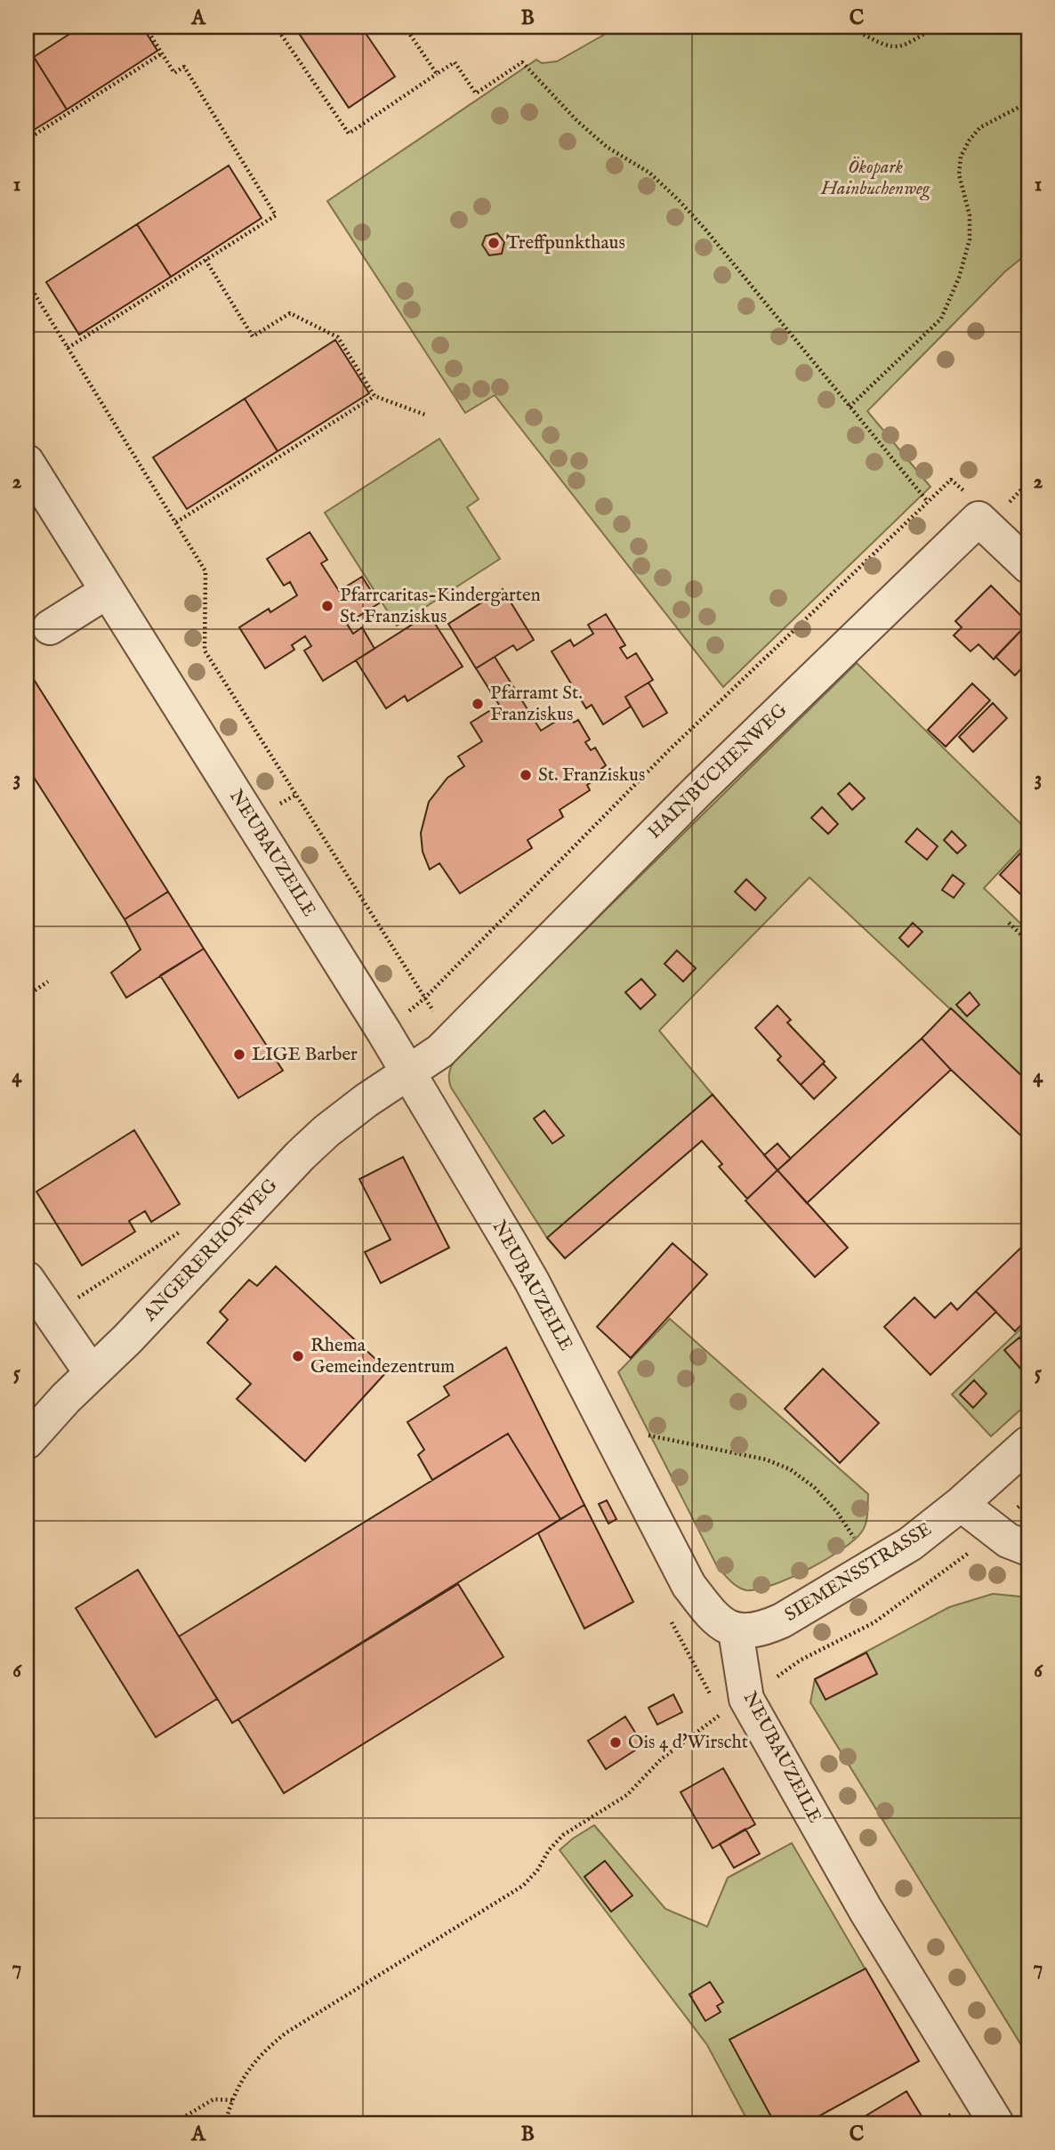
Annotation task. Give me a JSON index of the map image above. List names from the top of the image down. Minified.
{"streets":{"street":["HAINBUCHENWEG","NEUBAUZEILE","ANGERERHOFWEG","SIEMENSSTRASSE"]},"crossings":[["HAINBUCHENWEG","NEUBAUZEILE"],["HAINBUCHENWEG","ANGERERHOFWEG"],["NEUBAUZEILE","ANGERERHOFWEG"],["NEUBAUZEILE","SIEMENSSTRASSE"]],"parks":["Ökopark Hainbuchenweg"],"places":["Treffpunkthaus","Pfarrcaritas-Kindergarten St. Franziskus","Pfarramt St. Franziskus","St. Franziskus","LIGE Barber","Rhema Gemeindezentrum","Ois 4 d'Wirscht"],"grid":{"columns":["A","B","C"],"rows":["1","2","3","4","5","6","7"]}}
